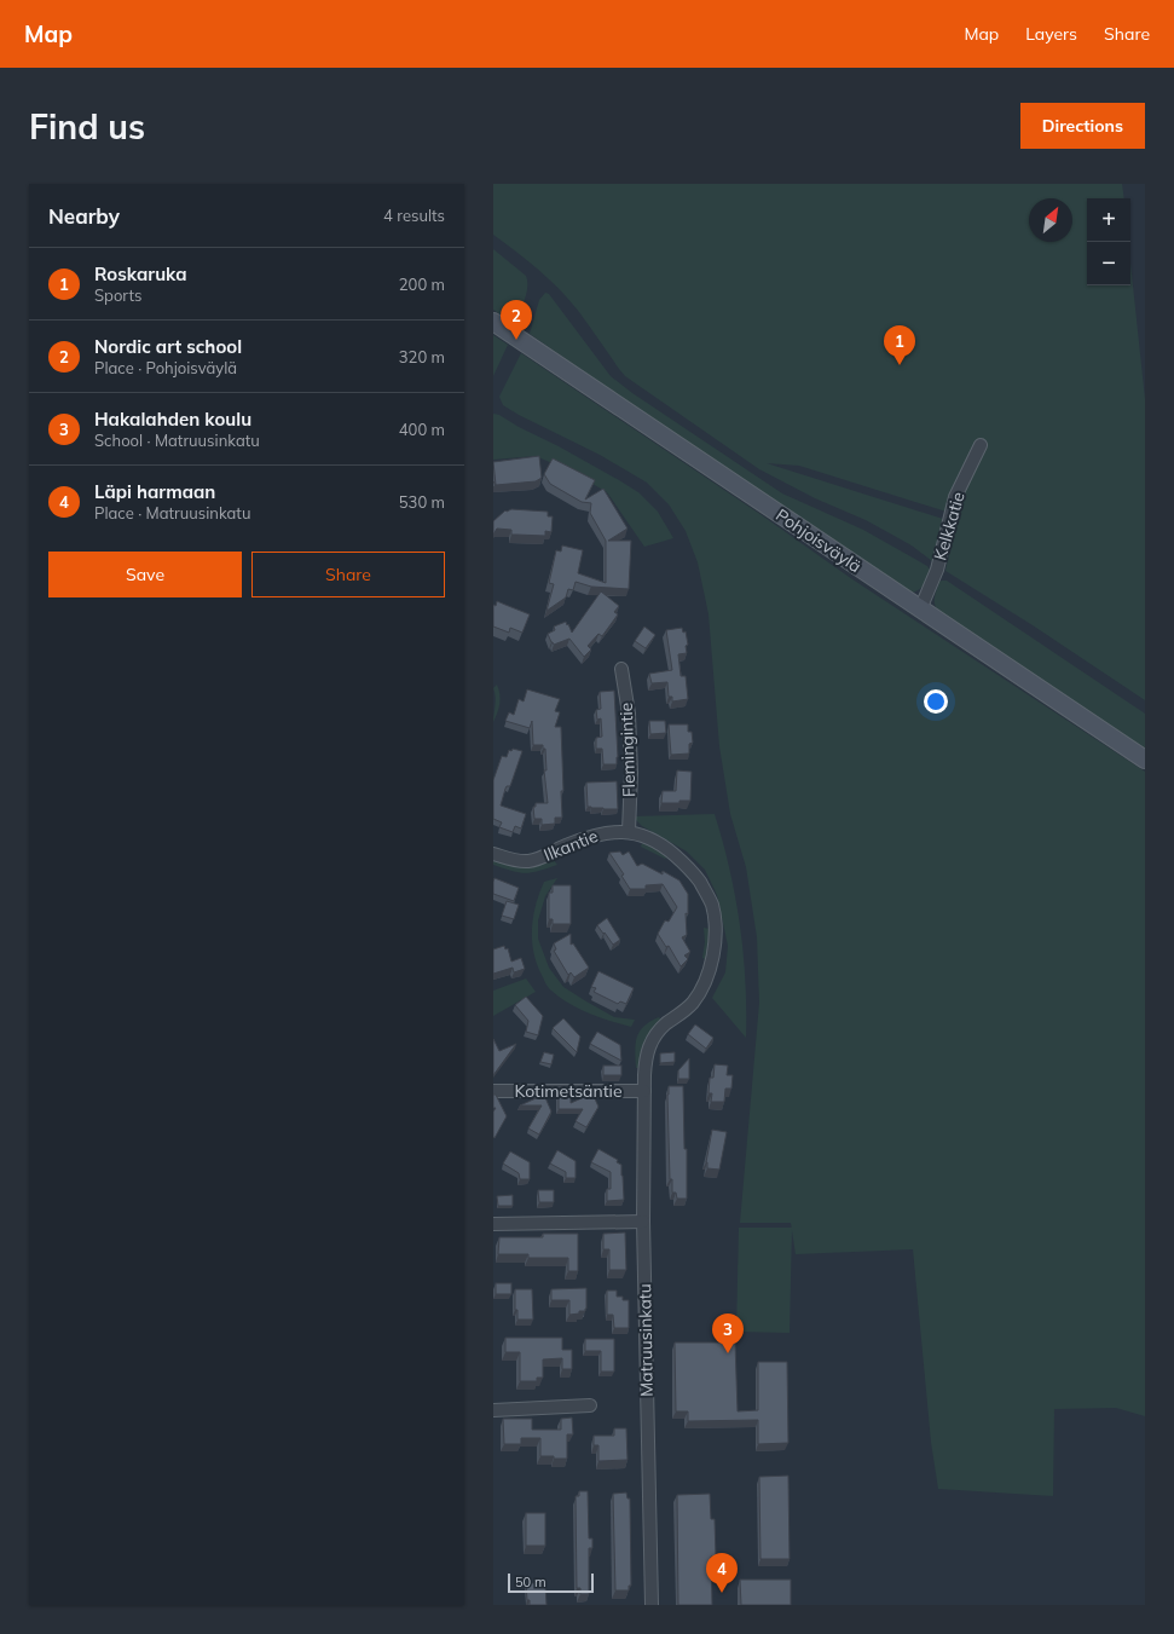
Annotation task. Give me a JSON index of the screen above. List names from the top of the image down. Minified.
{"streets":{"main road":["Pohjoisväylä"],"street":["Kelkkatie","Flemingintie","Ilkantie","Kotimetsäntie","Matruusinkatu"]},"crossings":[["Kelkkatie","Pohjoisväylä"],["Flemingintie","Ilkantie"],["Ilkantie","Matruusinkatu"],["Kotimetsäntie","Matruusinkatu"]],"scale_bar":"50 m","north":"top right","page":{"header":"Map","nav":["Map","Layers","Share"],"buttons":["Directions",["Save","Share"]],"title":"Find us","heading":["Nearby","4 results"],"map_buttons":["+","−"],"list":[{"mark":"1","name":"Roskaruka","note":"Sports","value":"200 m"},{"mark":"2","name":"Nordic art school","note":"Place · Pohjoisväylä","value":"320 m"},{"mark":"3","name":"Hakalahden koulu","note":"School · Matruusinkatu","value":"400 m"},{"mark":"4","name":"Läpi harmaan","note":"Place · Matruusinkatu","value":"530 m"}],"pins":["2","1","3","4"],"scale":"50 m"}}
